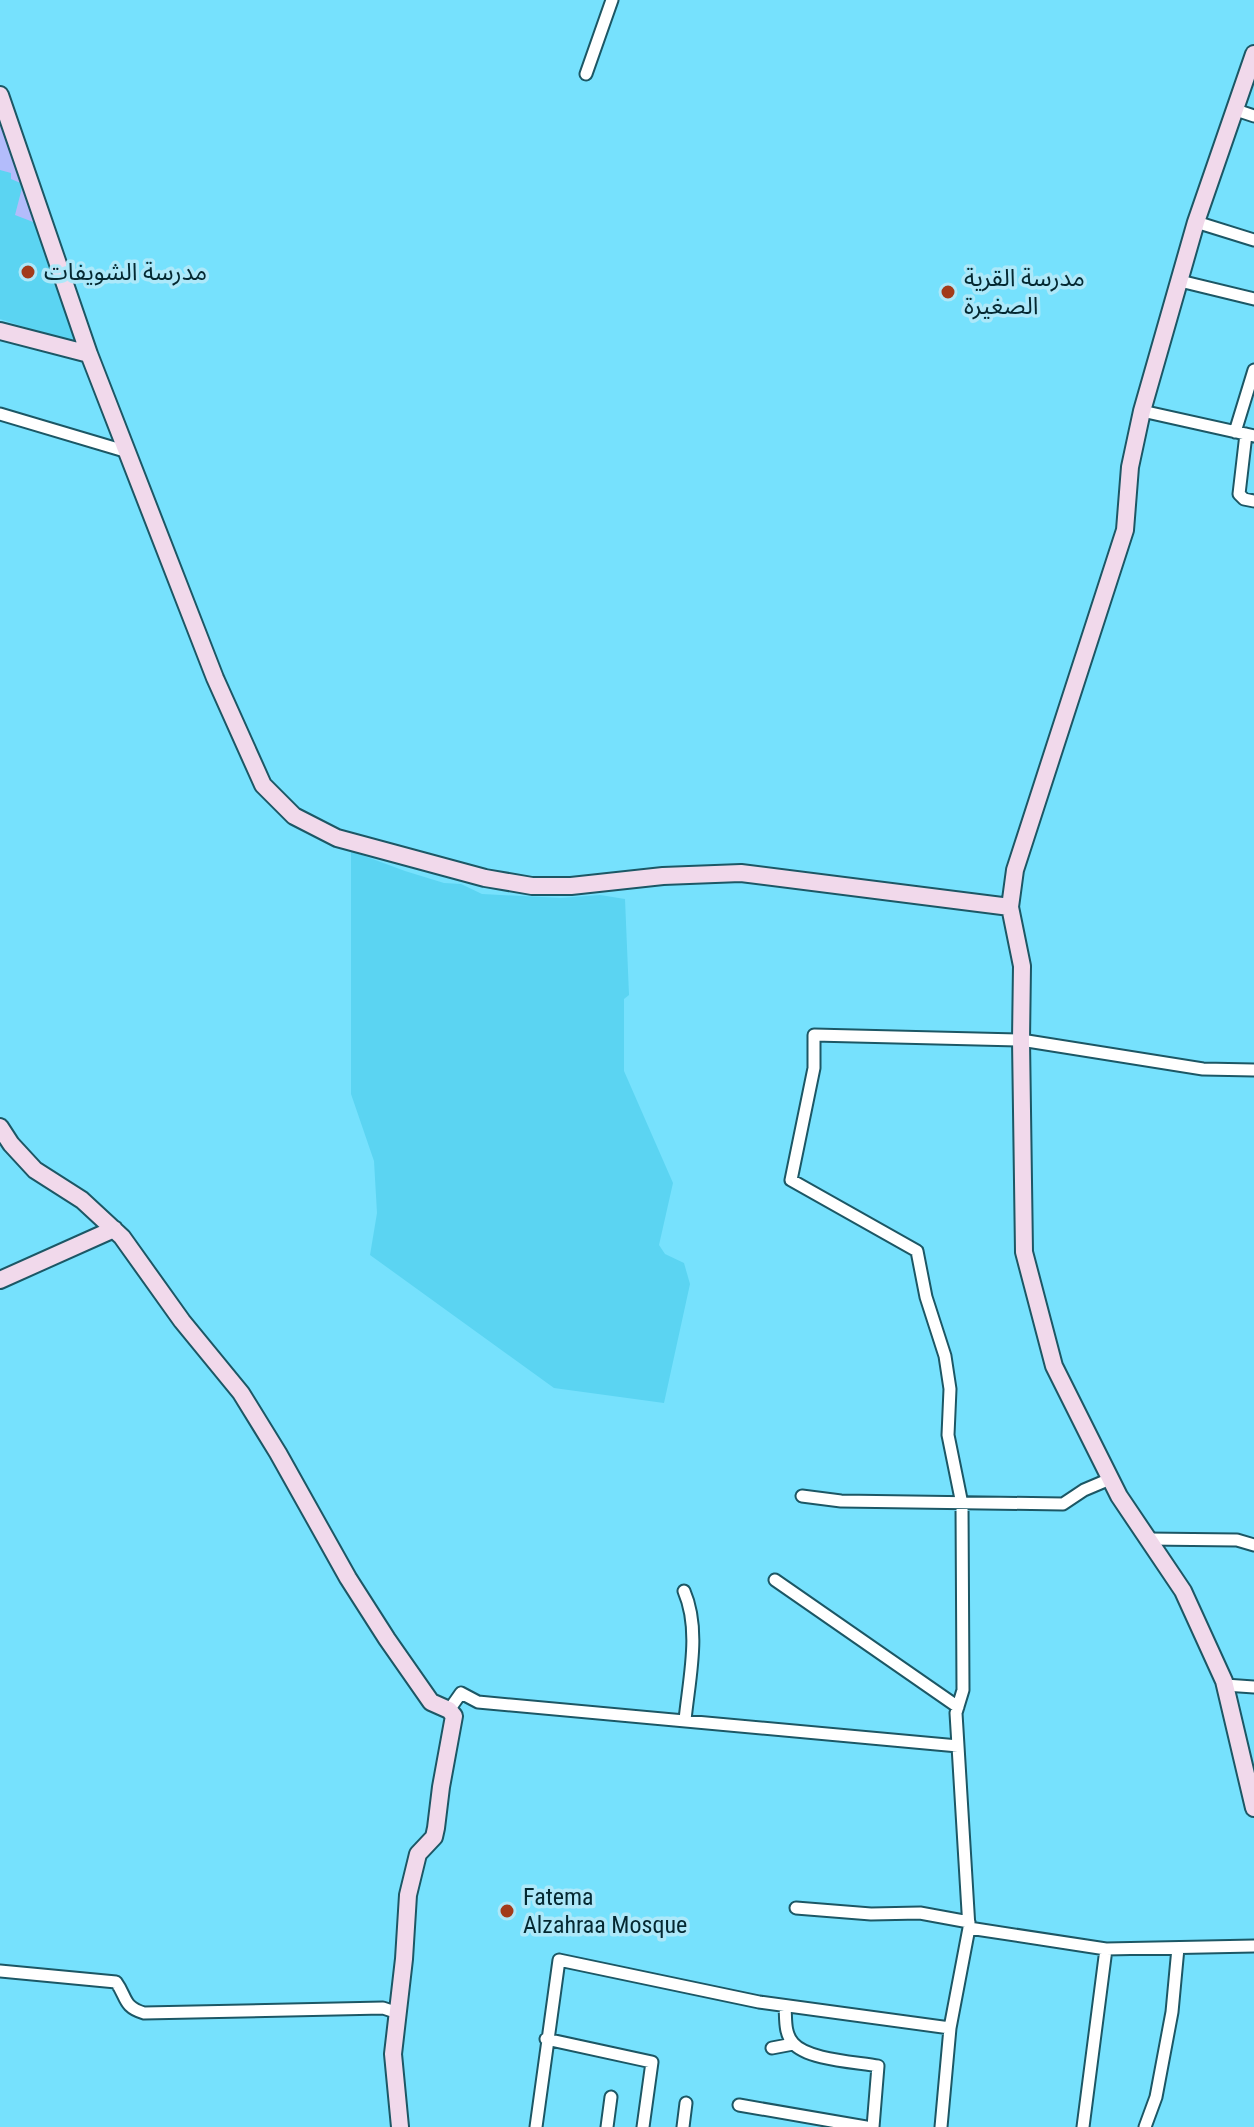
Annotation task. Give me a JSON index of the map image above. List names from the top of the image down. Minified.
{"places":["مدرسة الشويفات","مدرسة القرية الصغيرة","Fatema Alzahraa Mosque"]}
